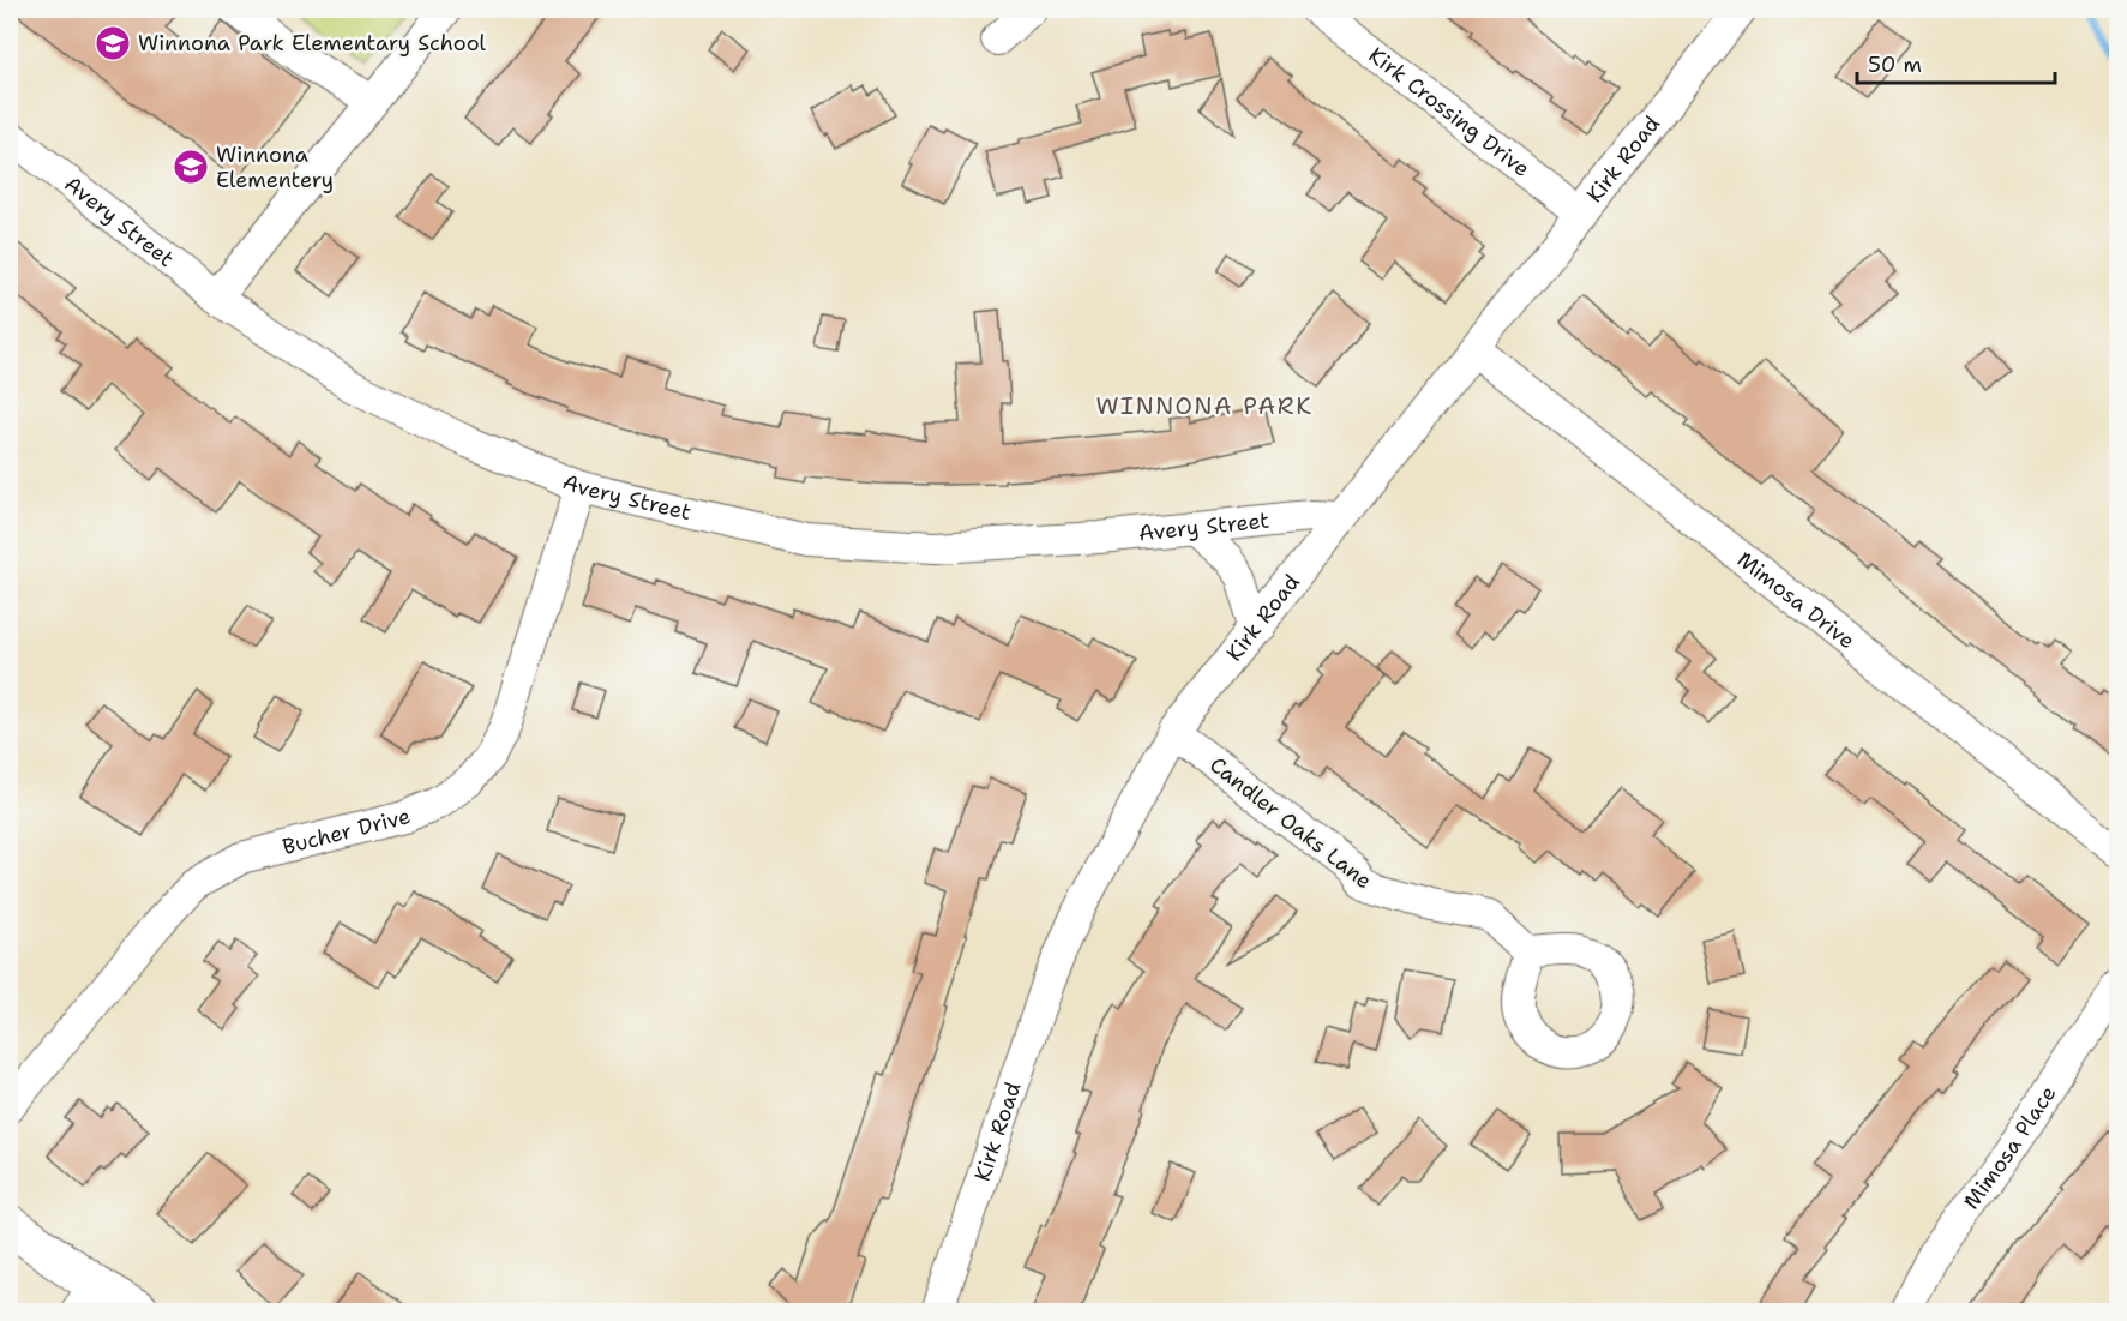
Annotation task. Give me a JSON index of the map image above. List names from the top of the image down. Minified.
{"streets":{"street":["Kirk Crossing Drive","Kirk Road","Avery Street","Mimosa Drive","Candler Oaks Lane","Bucher Drive","Mimosa Place"]},"crossings":[["Kirk Crossing Drive","Kirk Road"],["Kirk Road","Avery Street"],["Kirk Road","Mimosa Drive"],["Kirk Road","Candler Oaks Lane"],["Avery Street","Bucher Drive"]],"districts":["WINNONA PARK"],"places":{"school or university":["Winnona Park Elementary School","Winnona Elementery"]},"scale_bar":"50 m"}
